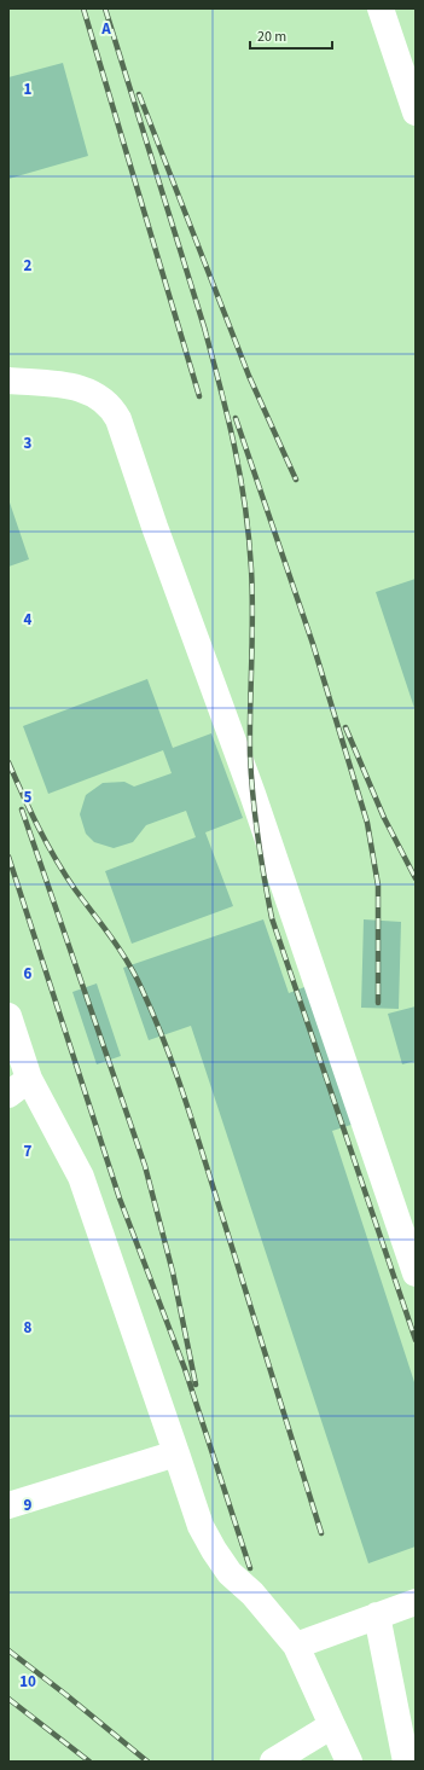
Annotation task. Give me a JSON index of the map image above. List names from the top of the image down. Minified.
{"scale_bar":"20 m","grid":{"columns":["A"],"rows":["1","2","3","4","5","6","7","8","9","10"]}}
